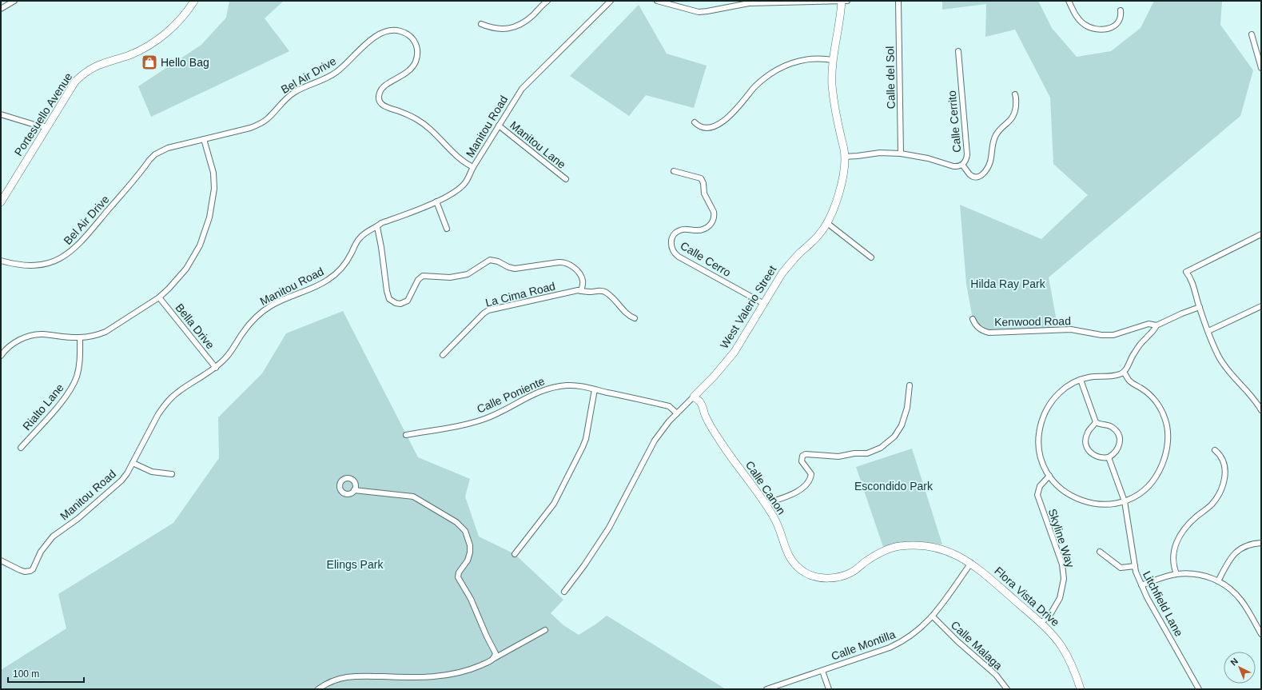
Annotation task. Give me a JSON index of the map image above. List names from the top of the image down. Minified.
{"streets":{"street":["Bel Air Drive","Calle del Sol","Portesuello Avenue","Calle Cerrito","Manitou Road","Manitou Lane","Calle Cerro","La Cima Road","West Valerio Street","Kenwood Road","Bella Drive","Calle Poniente","Rialto Lane","Calle Canon","Skyline Way","Flora Vista Drive","Litchfield Lane","Calle Montilla","Calle Malaga"]},"crossings":[["Bel Air Drive","Manitou Road"],["Calle del Sol","Calle Cerrito"],["Calle Cerrito","West Valerio Street"],["Manitou Road","Manitou Lane"],["Manitou Road","La Cima Road"],["Manitou Road","Bella Drive"],["Calle Cerro","West Valerio Street"],["West Valerio Street","Calle Poniente"],["West Valerio Street","Calle Canon"],["Calle Canon","Flora Vista Drive"],["Skyline Way","Flora Vista Drive"],["Flora Vista Drive","Calle Montilla"],["Calle Montilla","Calle Malaga"]],"parks":["Hilda Ray Park","Escondido Park","Elings Park"],"places":{"shop":["Hello Bag"]},"scale_bar":"100 m","north":"top left"}
